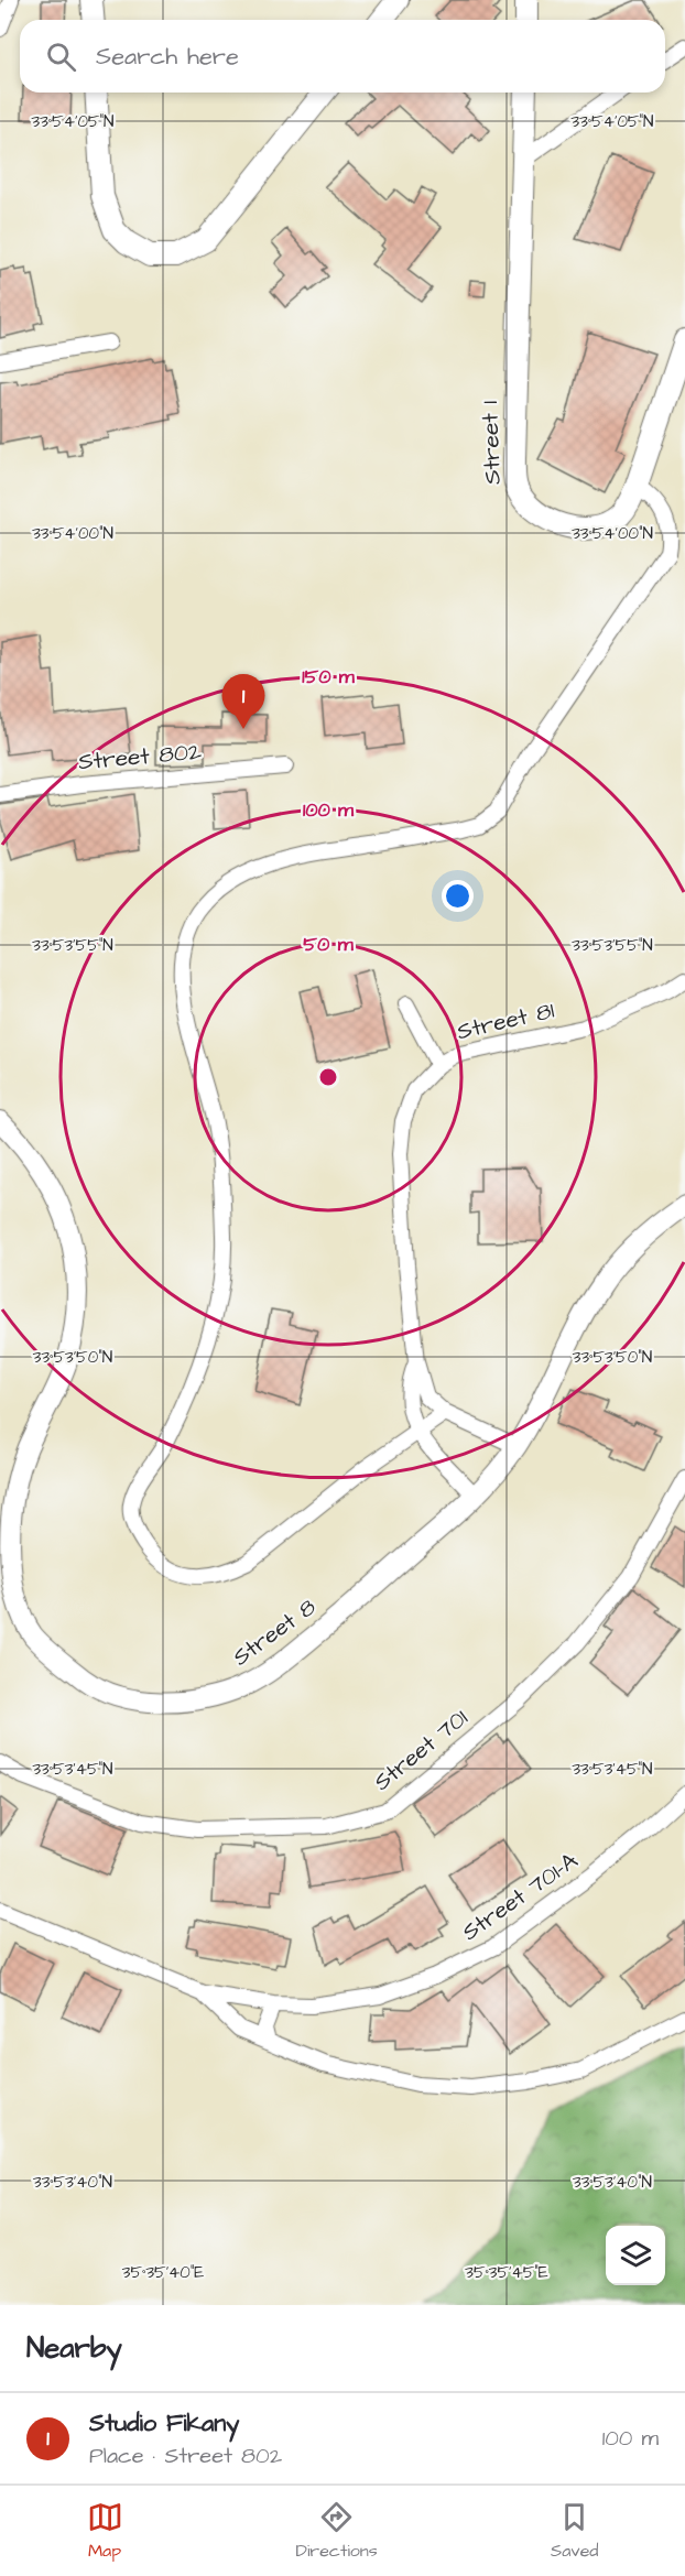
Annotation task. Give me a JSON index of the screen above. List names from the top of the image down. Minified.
{"streets":{"main road":["Street 1"],"street":["Street 802","Street 81","Street 8","Street 701","Street 701-A"]},"crossings":[["Street 81","Street 8"]],"page":{"search":"Search here","pins":"1","heading":"Nearby","list":[{"mark":"1","name":"Studio Fikany","note":"Place · Street 802","value":"100 m"}],"nav":["Map","Directions","Saved"]},"coordinates":["33°54'05\"N","33°54'00\"N","33°53'55\"N","33°53'50\"N","33°53'45\"N","33°53'40\"N","35°35'40\"E","35°35'45\"E"],"rings":["150 m","100 m","50 m"]}
